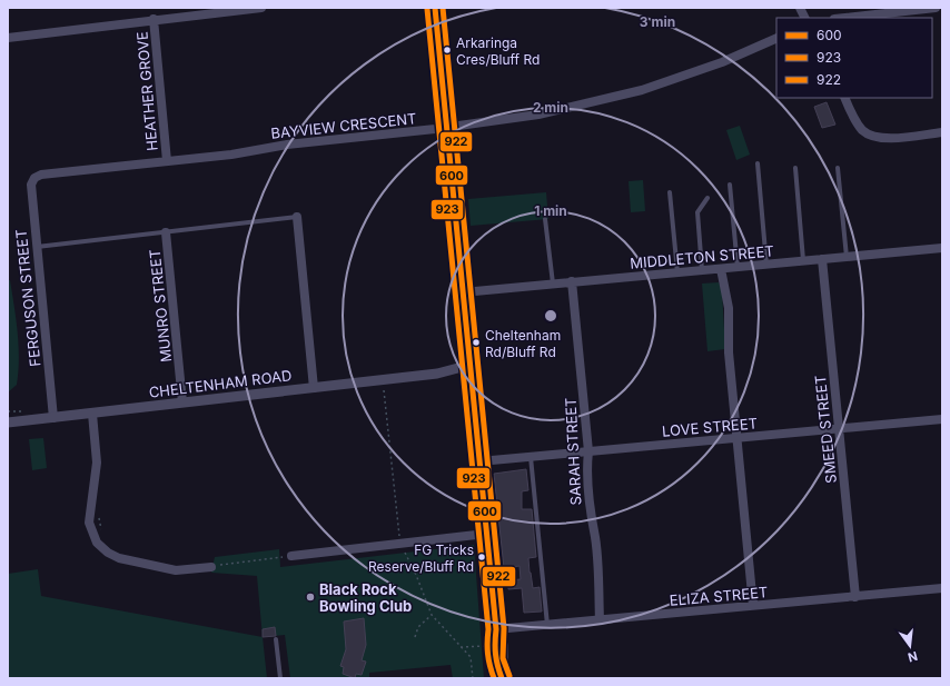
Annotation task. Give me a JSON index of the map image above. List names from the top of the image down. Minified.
{"streets":{"street":["HEATHER GROVE","BAYVIEW CRESCENT","MIDDLETON STREET","FERGUSON STREET","MUNRO STREET","CHELTENHAM ROAD","LOVE STREET","SMEED STREET","SARAH STREET","ELIZA STREET"]},"crossings":[["HEATHER GROVE","BAYVIEW CRESCENT"],["BAYVIEW CRESCENT","FERGUSON STREET"],["MIDDLETON STREET","SMEED STREET"],["MIDDLETON STREET","SARAH STREET"],["FERGUSON STREET","CHELTENHAM ROAD"],["MUNRO STREET","CHELTENHAM ROAD"],["LOVE STREET","SMEED STREET"],["LOVE STREET","SARAH STREET"],["SMEED STREET","ELIZA STREET"],["SARAH STREET","ELIZA STREET"]],"places":["Arkaringa Cres/Bluff Rd","Cheltenham Rd/Bluff Rd","FG Tricks Reserve/Bluff Rd","Black Rock Bowling Club"],"lines":["transit line 600","transit line 922","transit line 923"],"legend":["600","923","922"],"north":"bottom","rings":["3 min","2 min","1 min"]}
